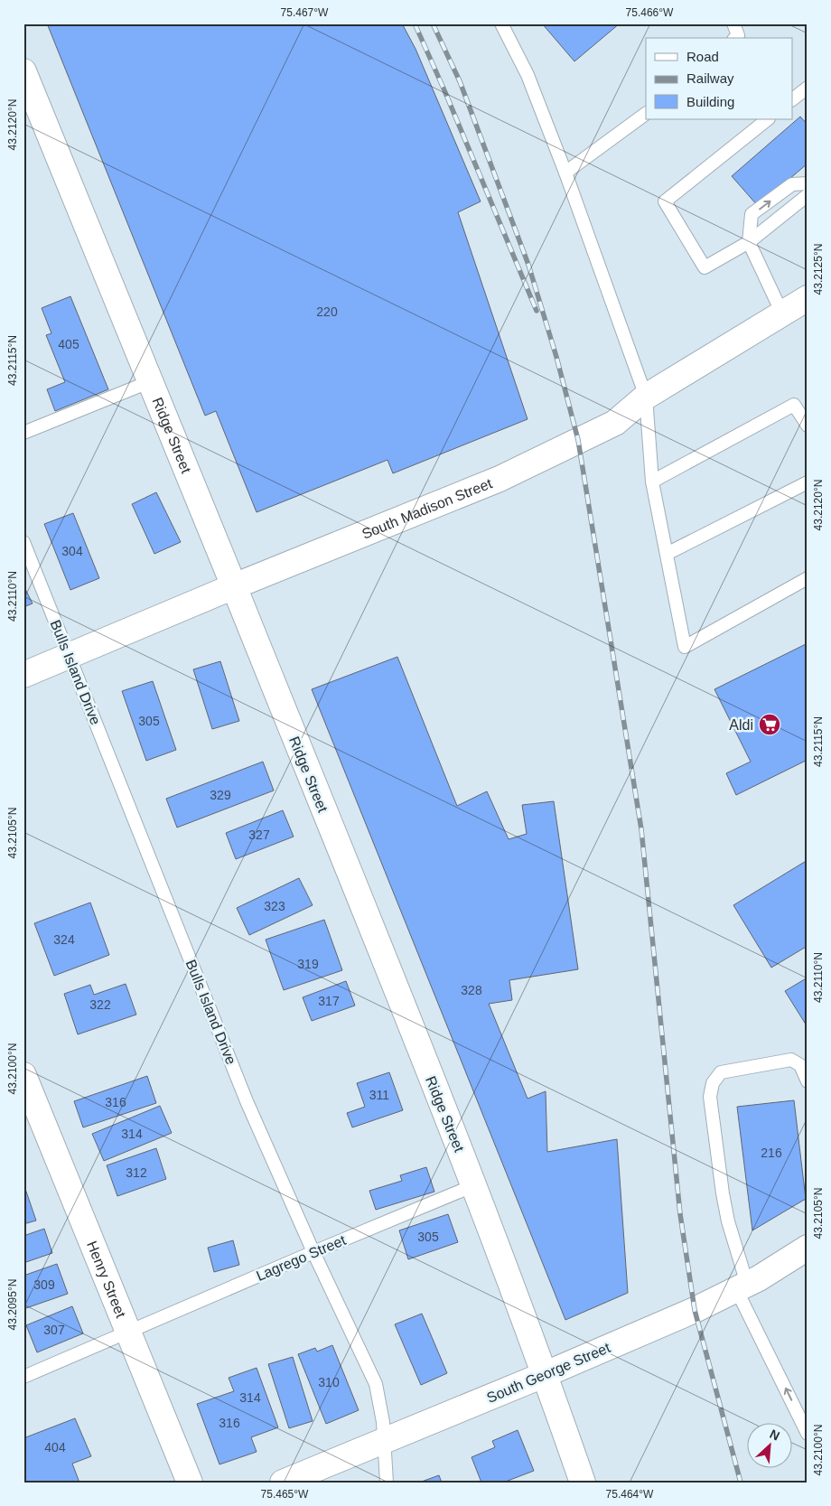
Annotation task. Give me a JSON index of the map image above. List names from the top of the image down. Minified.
{"streets":{"street":["Ridge Street","South Madison Street","Henry Street","South George Street"],"lane":["Bulls Island Drive","Lagrego Street"]},"crossings":[["Ridge Street","South Madison Street"],["Ridge Street","Lagrego Street"],["Ridge Street","South George Street"],["South Madison Street","Bulls Island Drive"],["Bulls Island Drive","Lagrego Street"],["Bulls Island Drive","South George Street"],["Lagrego Street","Henry Street"]],"places":{"supermarket":["Aldi"]},"house_numbers":["220","405","304","305","329","327","323","324","319","328","317","322","311","316","314","216","312","305","309","307","310","314","316","404"],"legend":["Road","Railway","Building"],"north":"top right","coordinates":["75.467°W","75.466°W","43.2120°N","43.2125°N","43.2115°N","43.2110°N","43.2105°N","43.2100°N","43.2095°N","75.465°W","75.464°W"]}
